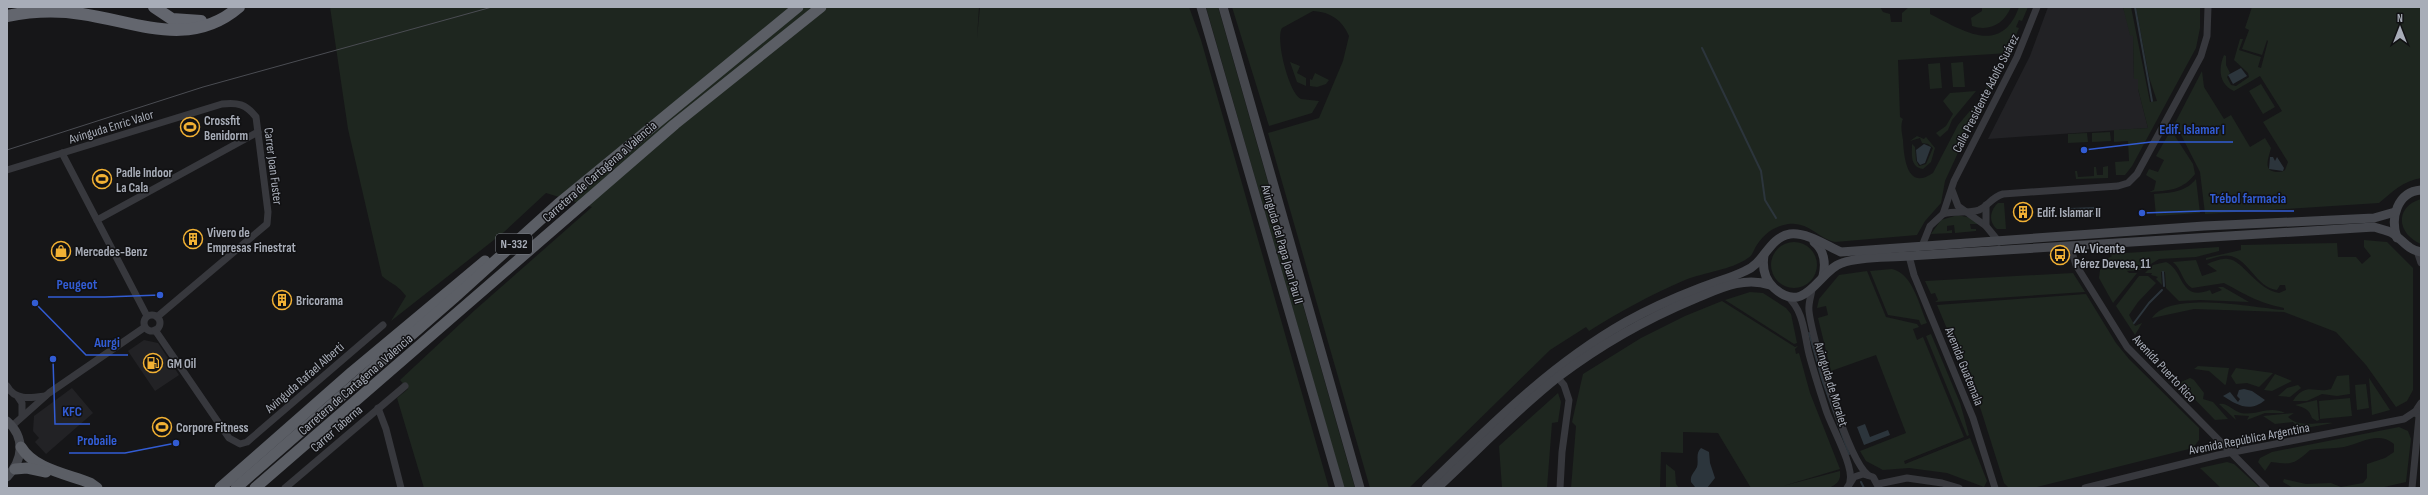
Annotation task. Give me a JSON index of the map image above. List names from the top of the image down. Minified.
{"streets":{"highway":["Carretera de Cartagena a Valencia","N-332"],"main road":["Avinguda del Papa Joan Pau II"],"street":["Calle Presidente Adolfo Suárez","Avinguda Enric Valor","Carrer Joan Fuster","Avenida Guatemala","Avenida Puerto Rico","Avinguda Rafael Alberti","Avinguda de Moralet","Carrer Taberna","Avenida República Argentina"]},"crossings":[["Avinguda Enric Valor","Carrer Joan Fuster"],["Carrer Joan Fuster","Avinguda Rafael Alberti"],["Avenida Puerto Rico","Avenida República Argentina"]],"places":{"sports":["Crossfit Benidorm","Padle Indoor La Cala","Corpore Fitness"],"other":["Edif. Islamar I","Trébol farmacia","Peugeot","Aurgi","KFC","Probaile"],"building":["Edif. Islamar II","Vivero de Empresas Finestrat","Bricorama"],"shop":["Mercedes-Benz"],"bus stop":["Av. Vicente Pérez Devesa, 11"],"fuel station":["GM Oil"]},"north":"top"}
